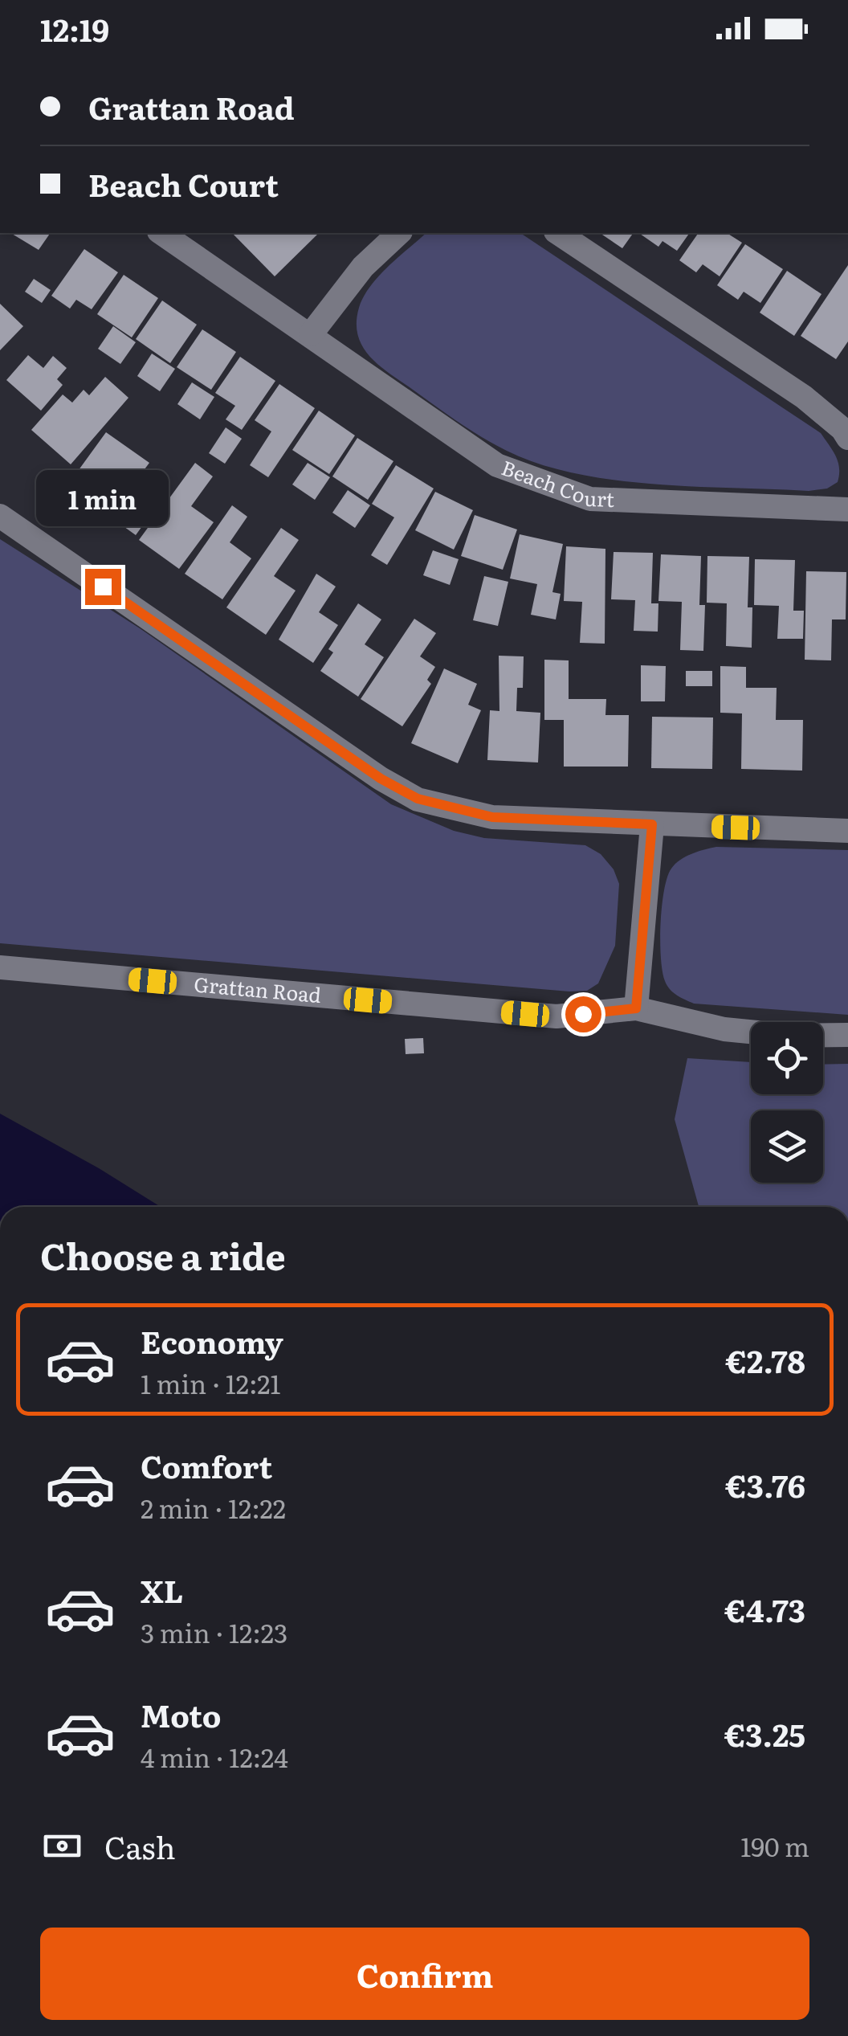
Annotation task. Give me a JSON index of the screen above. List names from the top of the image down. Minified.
{"streets":{"street":["Beach Court","Grattan Road"]},"page":{"status":"12:19","banner":["Grattan Road","Beach Court"],"bubble":"1 min","heading":"Choose a ride","list":[{"name":"Economy","note":"1 min · 12:21","value":"€2.78"},{"name":"Comfort","note":"2 min · 12:22","value":"€3.76"},{"name":"XL","note":"3 min · 12:23","value":"€4.73"},{"name":"Moto","note":"4 min · 12:24","value":"€3.25"}],"pay":["Cash","190 m"],"buttons":"Confirm"}}
